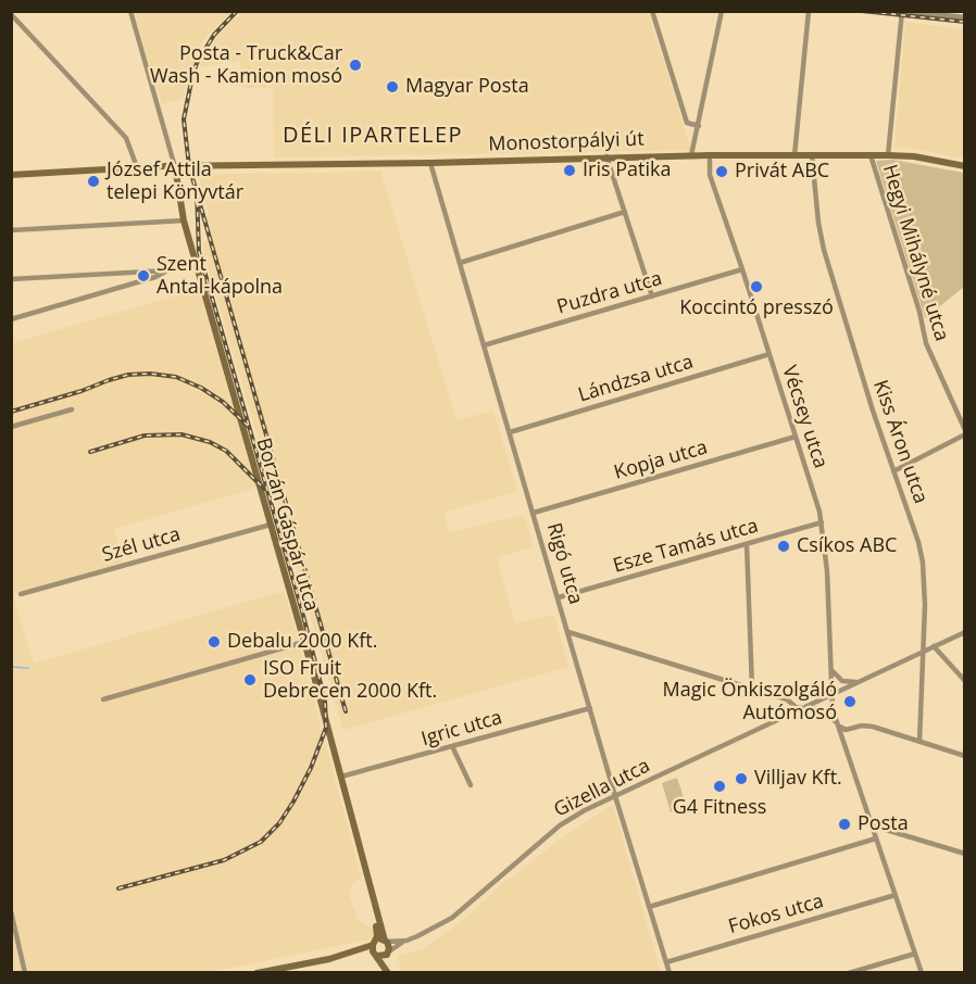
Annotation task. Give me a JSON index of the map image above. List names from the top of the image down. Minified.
{"streets":{"street":["Monostorpályi út","Hegyi Mihályné utca","Puzdra utca","Lándzsa utca","Vécsey utca","Kiss Áron utca","Kopja utca","Borzán Gáspár utca","Szél utca","Esze Tamás utca","Rigó utca","Igric utca","Gizella utca","Fokos utca"]},"crossings":[["Monostorpályi út","Hegyi Mihályné utca"],["Monostorpályi út","Vécsey utca"],["Monostorpályi út","Kiss Áron utca"],["Monostorpályi út","Borzán Gáspár utca"],["Monostorpályi út","Rigó utca"],["Puzdra utca","Vécsey utca"],["Puzdra utca","Rigó utca"],["Lándzsa utca","Vécsey utca"],["Lándzsa utca","Rigó utca"],["Vécsey utca","Kopja utca"],["Vécsey utca","Esze Tamás utca"],["Vécsey utca","Gizella utca"],["Vécsey utca","Fokos utca"],["Kiss Áron utca","Gizella utca"],["Kopja utca","Rigó utca"],["Borzán Gáspár utca","Szél utca"],["Borzán Gáspár utca","Igric utca"],["Borzán Gáspár utca","Gizella utca"],["Esze Tamás utca","Rigó utca"],["Rigó utca","Igric utca"],["Rigó utca","Gizella utca"],["Rigó utca","Fokos utca"]],"districts":["DÉLI IPARTELEP"],"places":["Posta - Truck&Car Wash - Kamion mosó","Magyar Posta","Iris Patika","Privát ABC","József Attila telepi Könyvtár","Szent Antal-kápolna","Koccintó presszó","Csíkos ABC","Debalu 2000 Kft.","ISO Fruit Debrecen 2000 Kft.","Magic Önkiszolgáló Autómosó","Villjav Kft.","G4 Fitness","Posta"]}
